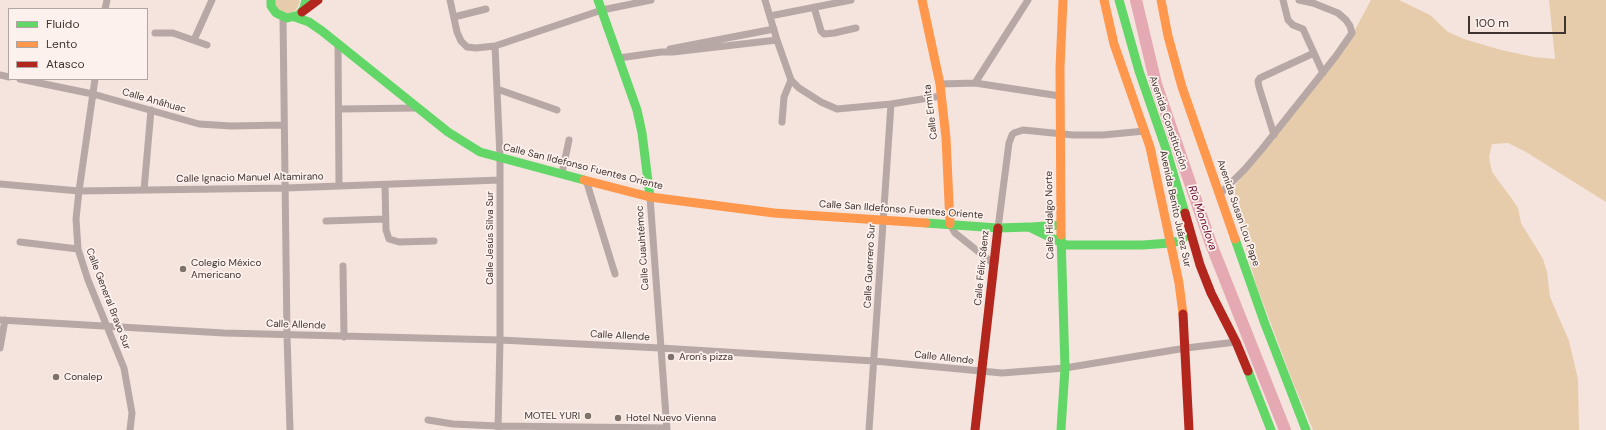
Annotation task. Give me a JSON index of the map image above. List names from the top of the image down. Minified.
{"streets":{"street":["Calle Anáhuac","Calle Ermita","Avenida Constitución","Calle San Ildefonso Fuentes Oriente","Calle Ignacio Manuel Altamirano","Avenida Benito Juárez Sur","Avenida Susan Lou Pape","Calle Hidalgo Norte","Calle Jesús Silva Sur","Calle Cuauhtémoc","Calle Guerrero Sur","Calle Félix Sáenz","Calle General Bravo Sur","Calle Allende"]},"crossings":[["Calle Anáhuac","Calle General Bravo Sur"],["Calle Ermita","Calle San Ildefonso Fuentes Oriente"],["Avenida Constitución","Calle San Ildefonso Fuentes Oriente"],["Avenida Constitución","Calle Allende"],["Calle San Ildefonso Fuentes Oriente","Avenida Benito Juárez Sur"],["Calle San Ildefonso Fuentes Oriente","Calle Hidalgo Norte"],["Calle San Ildefonso Fuentes Oriente","Calle Jesús Silva Sur"],["Calle San Ildefonso Fuentes Oriente","Calle Cuauhtémoc"],["Calle San Ildefonso Fuentes Oriente","Calle Guerrero Sur"],["Calle San Ildefonso Fuentes Oriente","Calle Félix Sáenz"],["Calle Ignacio Manuel Altamirano","Calle Jesús Silva Sur"],["Calle Ignacio Manuel Altamirano","Calle General Bravo Sur"],["Avenida Benito Juárez Sur","Calle Félix Sáenz"],["Avenida Benito Juárez Sur","Calle Allende"],["Calle Hidalgo Norte","Calle Félix Sáenz"],["Calle Hidalgo Norte","Calle Allende"],["Calle Jesús Silva Sur","Calle Allende"],["Calle Cuauhtémoc","Calle Allende"],["Calle Guerrero Sur","Calle Allende"],["Calle Félix Sáenz","Calle Allende"],["Calle General Bravo Sur","Calle Allende"]],"water":["Río Monclova"],"places":["Colegio México Americano","Aron's pizza","Conalep","MOTEL YURI","Hotel Nuevo Vienna"],"legend":["Fluido","Lento","Atasco"],"scale_bar":"100 m"}
